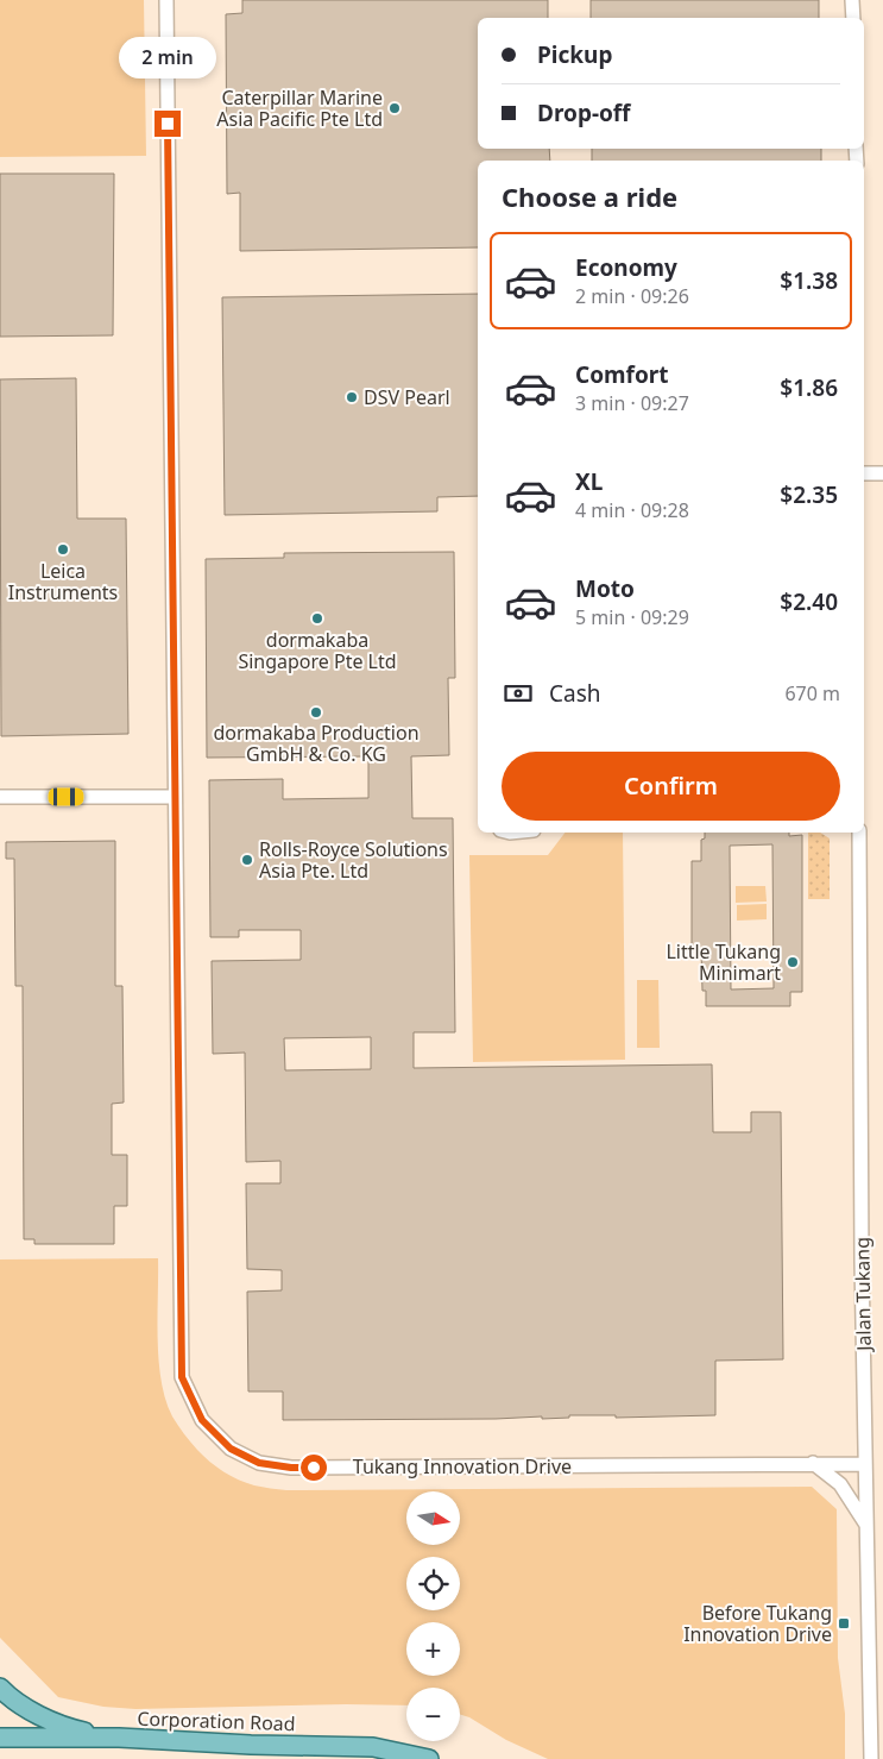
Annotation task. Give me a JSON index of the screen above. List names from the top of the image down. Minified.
{"streets":{"main road":["Corporation Road"],"street":["Jalan Tukang","Tukang Innovation Drive"]},"crossings":[["Jalan Tukang","Tukang Innovation Drive"]],"places":{"other":["Caterpillar Marine Asia Pacific Pte Ltd","DSV Pearl","Leica Instruments","dormakaba Singapore Pte Ltd","dormakaba Production GmbH & Co. KG","Rolls-Royce Solutions Asia Pte. Ltd","Little Tukang Minimart"],"transit":["Before Tukang Innovation Drive"]},"north":"right","page":{"banner":["Pickup","Drop-off"],"bubble":"2 min","heading":"Choose a ride","list":[{"name":"Economy","note":"2 min · 09:26","value":"$1.38"},{"name":"Comfort","note":"3 min · 09:27","value":"$1.86"},{"name":"XL","note":"4 min · 09:28","value":"$2.35"},{"name":"Moto","note":"5 min · 09:29","value":"$2.40"}],"pay":["Cash","670 m"],"buttons":"Confirm","map_buttons":["+","−"]}}
